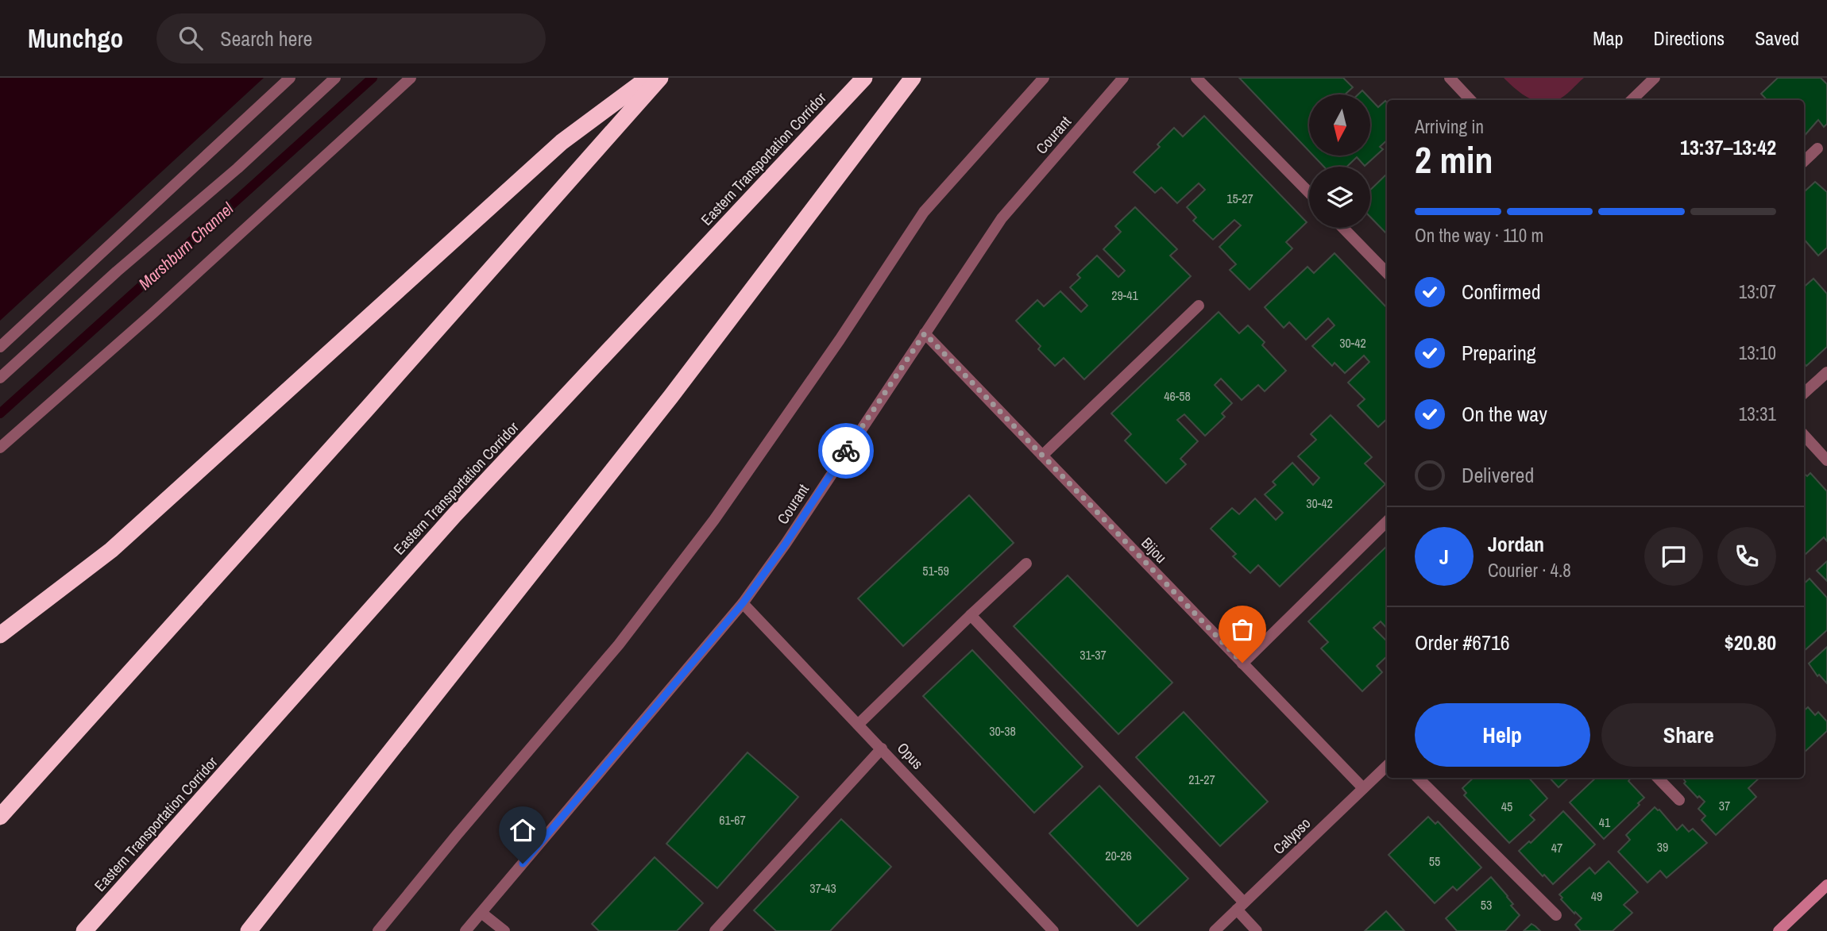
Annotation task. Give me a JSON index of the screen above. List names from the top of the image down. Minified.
{"streets":{"highway":["Eastern Transportation Corridor"],"street":["Courant","Bijou","Opus","Calypso"]},"crossings":[["Courant","Bijou"],["Courant","Opus"],["Bijou","Calypso"]],"water":["Marshburn Channel"],"house_numbers":["15-27","29-41","30-42","46-58","30-42","51-59","31-37","30-38","21-27","37","45","61-67","41","39","47","20-26","55","37-43","49","53"],"north":"bottom","page":{"header":"Munchgo","search":"Search here","nav":["Map","Directions","Saved"],"heading":["2 min","Arriving in","13:37–13:42"],"panel":["Jordan","Courier · 4.8","Order #6716","$20.80"],"bar":"On the way · 110 m","list":[["Confirmed","13:07"],["Preparing","13:10"],["On the way","13:31"],"Delivered"],"round":"J","buttons":["Help","Share"]}}
